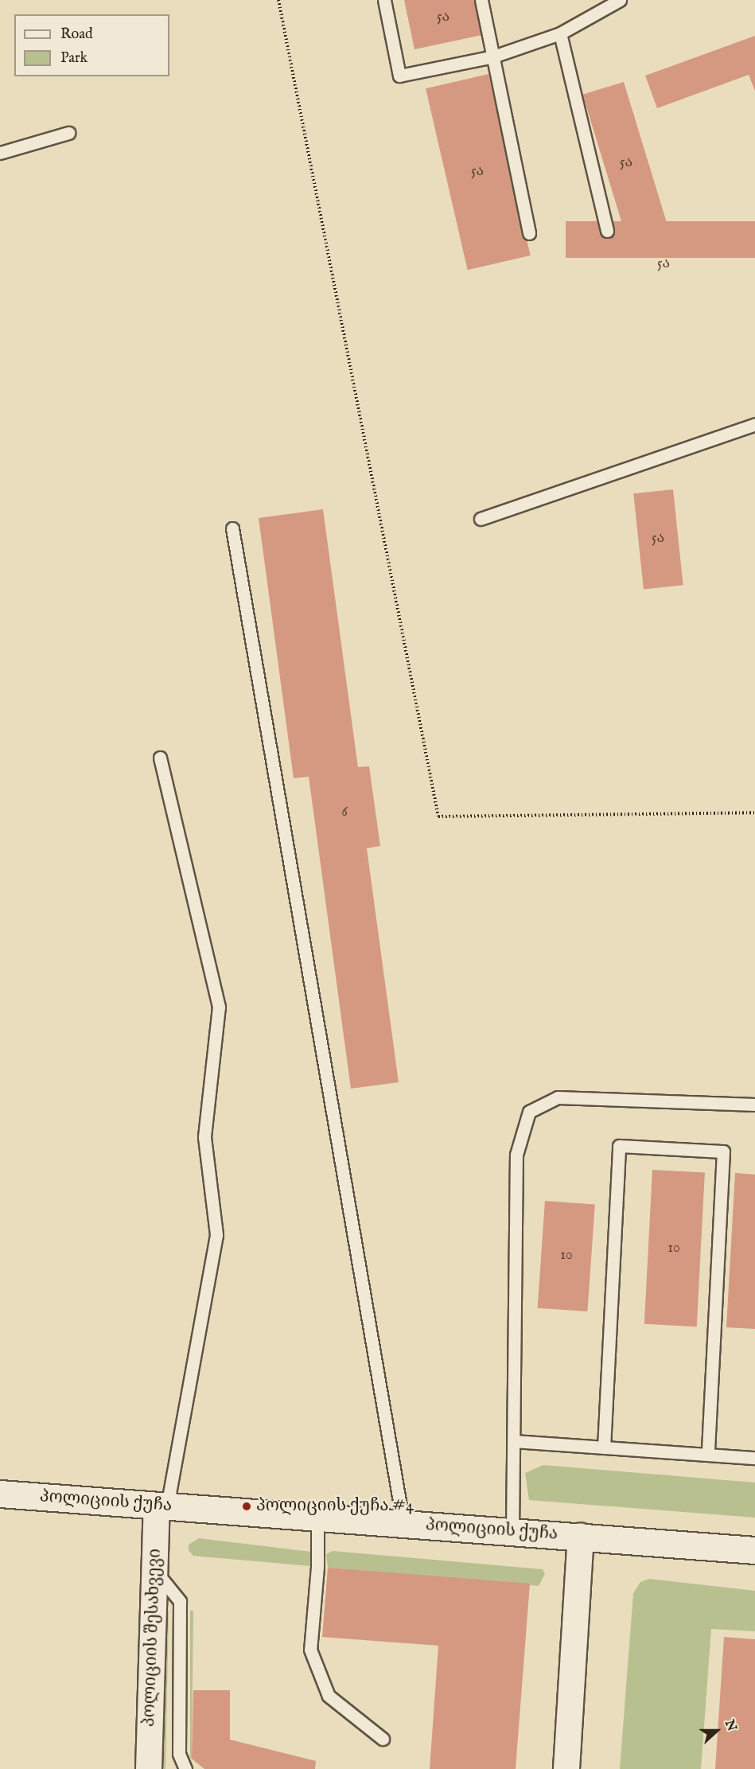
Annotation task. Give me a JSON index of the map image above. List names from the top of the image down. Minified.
{"streets":{"street":["პოლიციის ქუჩა","პოლიციის შესახვევი"]},"crossings":[["პოლიციის ქუჩა","პოლიციის შესახვევი"]],"places":["პოლიციის ქუჩა #4"],"house_numbers":["5ა","5ა","5ა","5ა","5ა","6","10","10"],"legend":["Road","Park"],"north":"right"}
